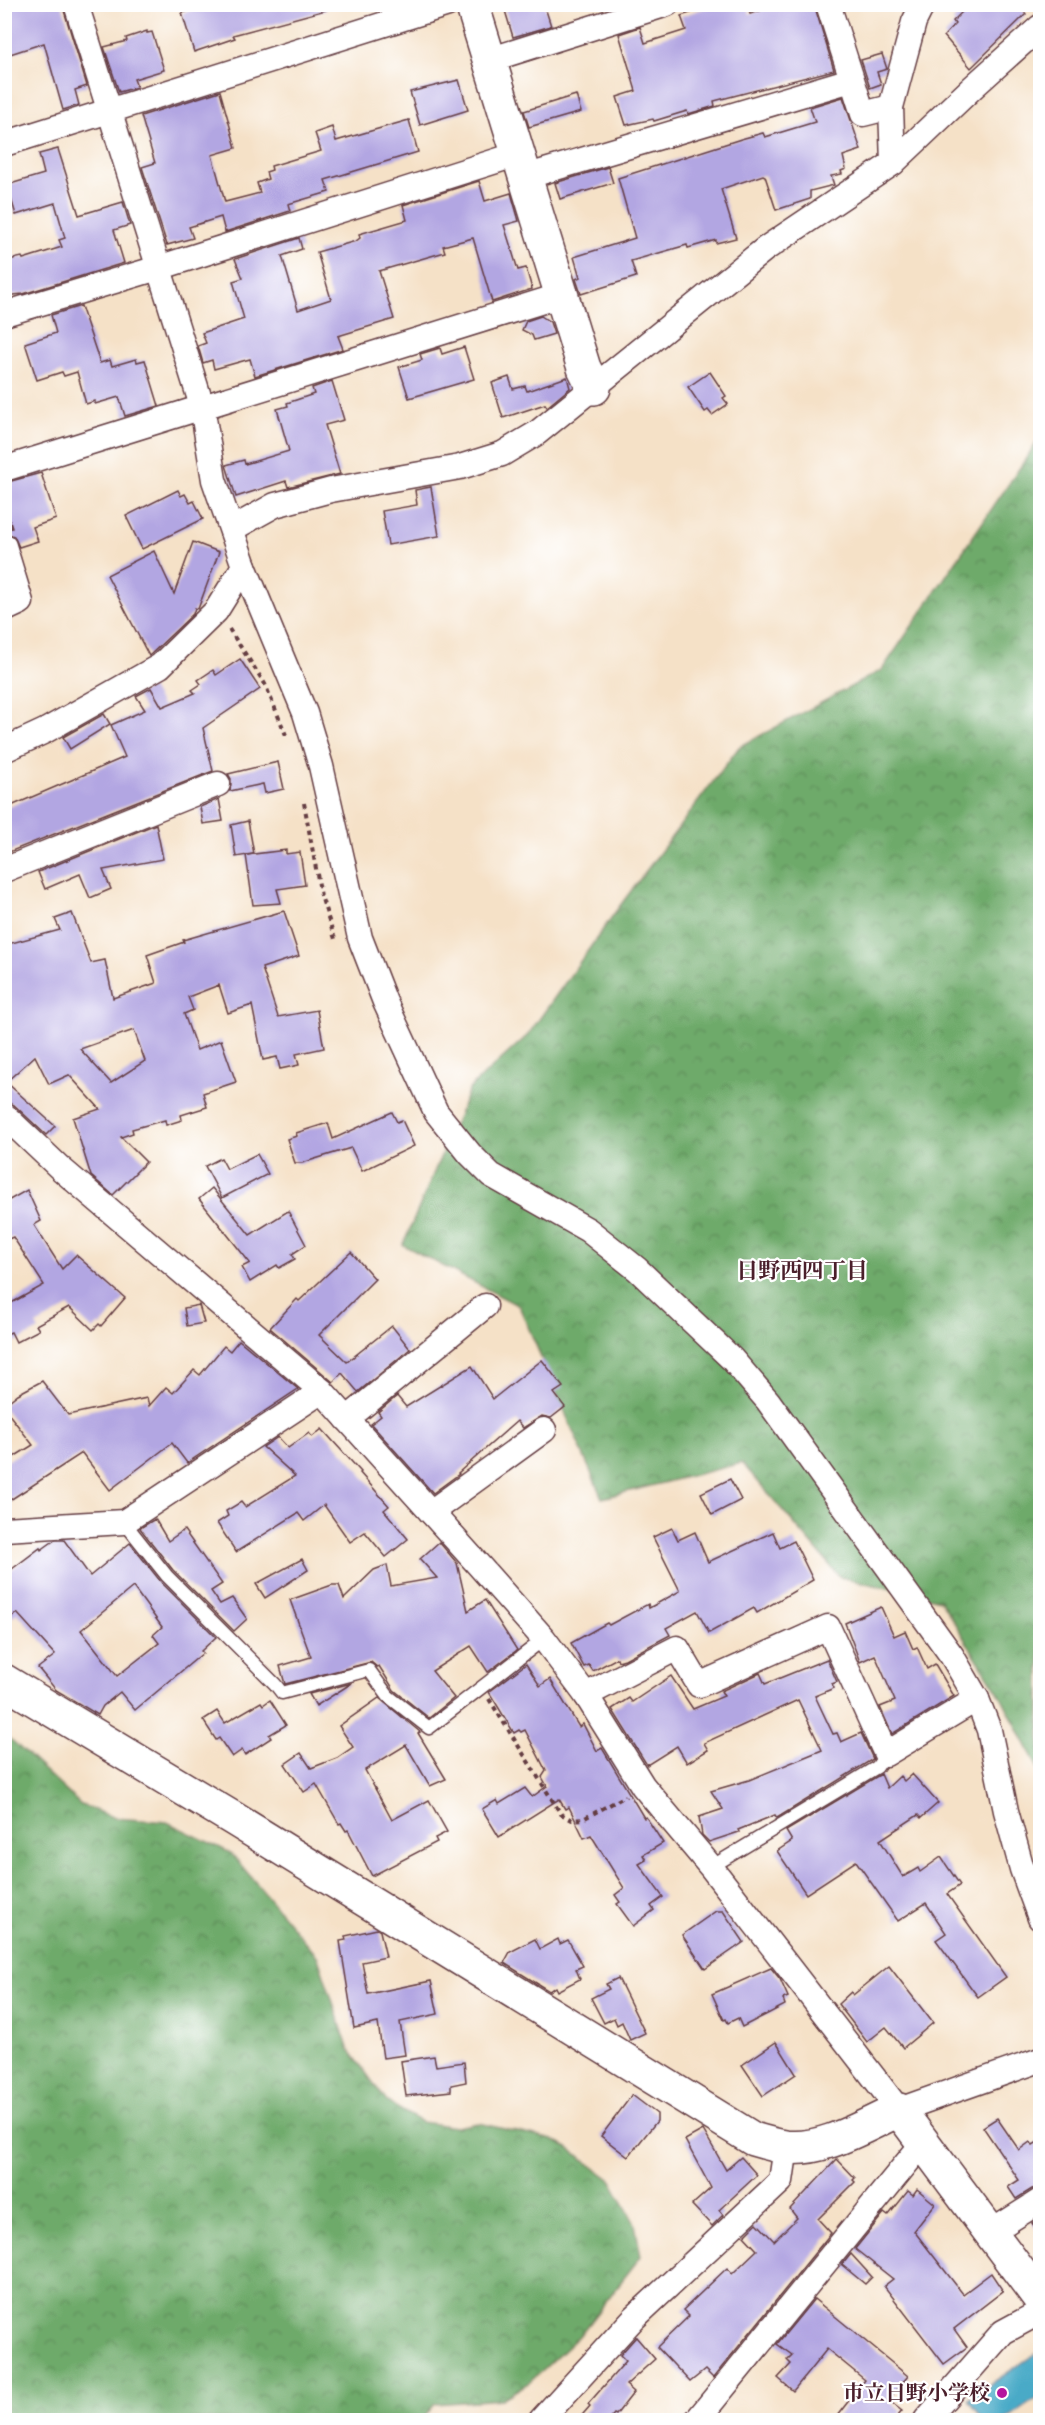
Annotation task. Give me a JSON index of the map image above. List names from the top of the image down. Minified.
{"districts":["日野西四丁目"],"places":["市立日野小学校"]}
